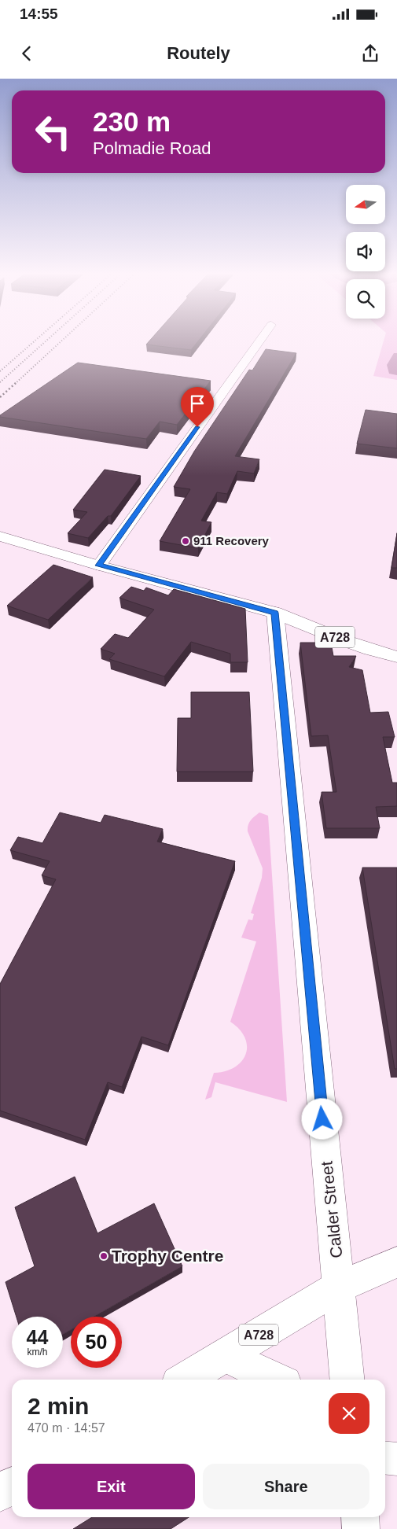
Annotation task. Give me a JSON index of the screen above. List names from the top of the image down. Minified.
{"streets":{"main road":["A728","Calder Street"]},"crossings":[["A728","Calder Street"]],"places":["911 Recovery","Trophy Centre"],"north":"left","page":{"status":"14:55","header":"Routely","turn":["230 m","Polmadie Road"],"speed":"44 km/h","limit":"50","heading":["2 min","470 m · 14:57"],"buttons":["Exit","Share"]}}
